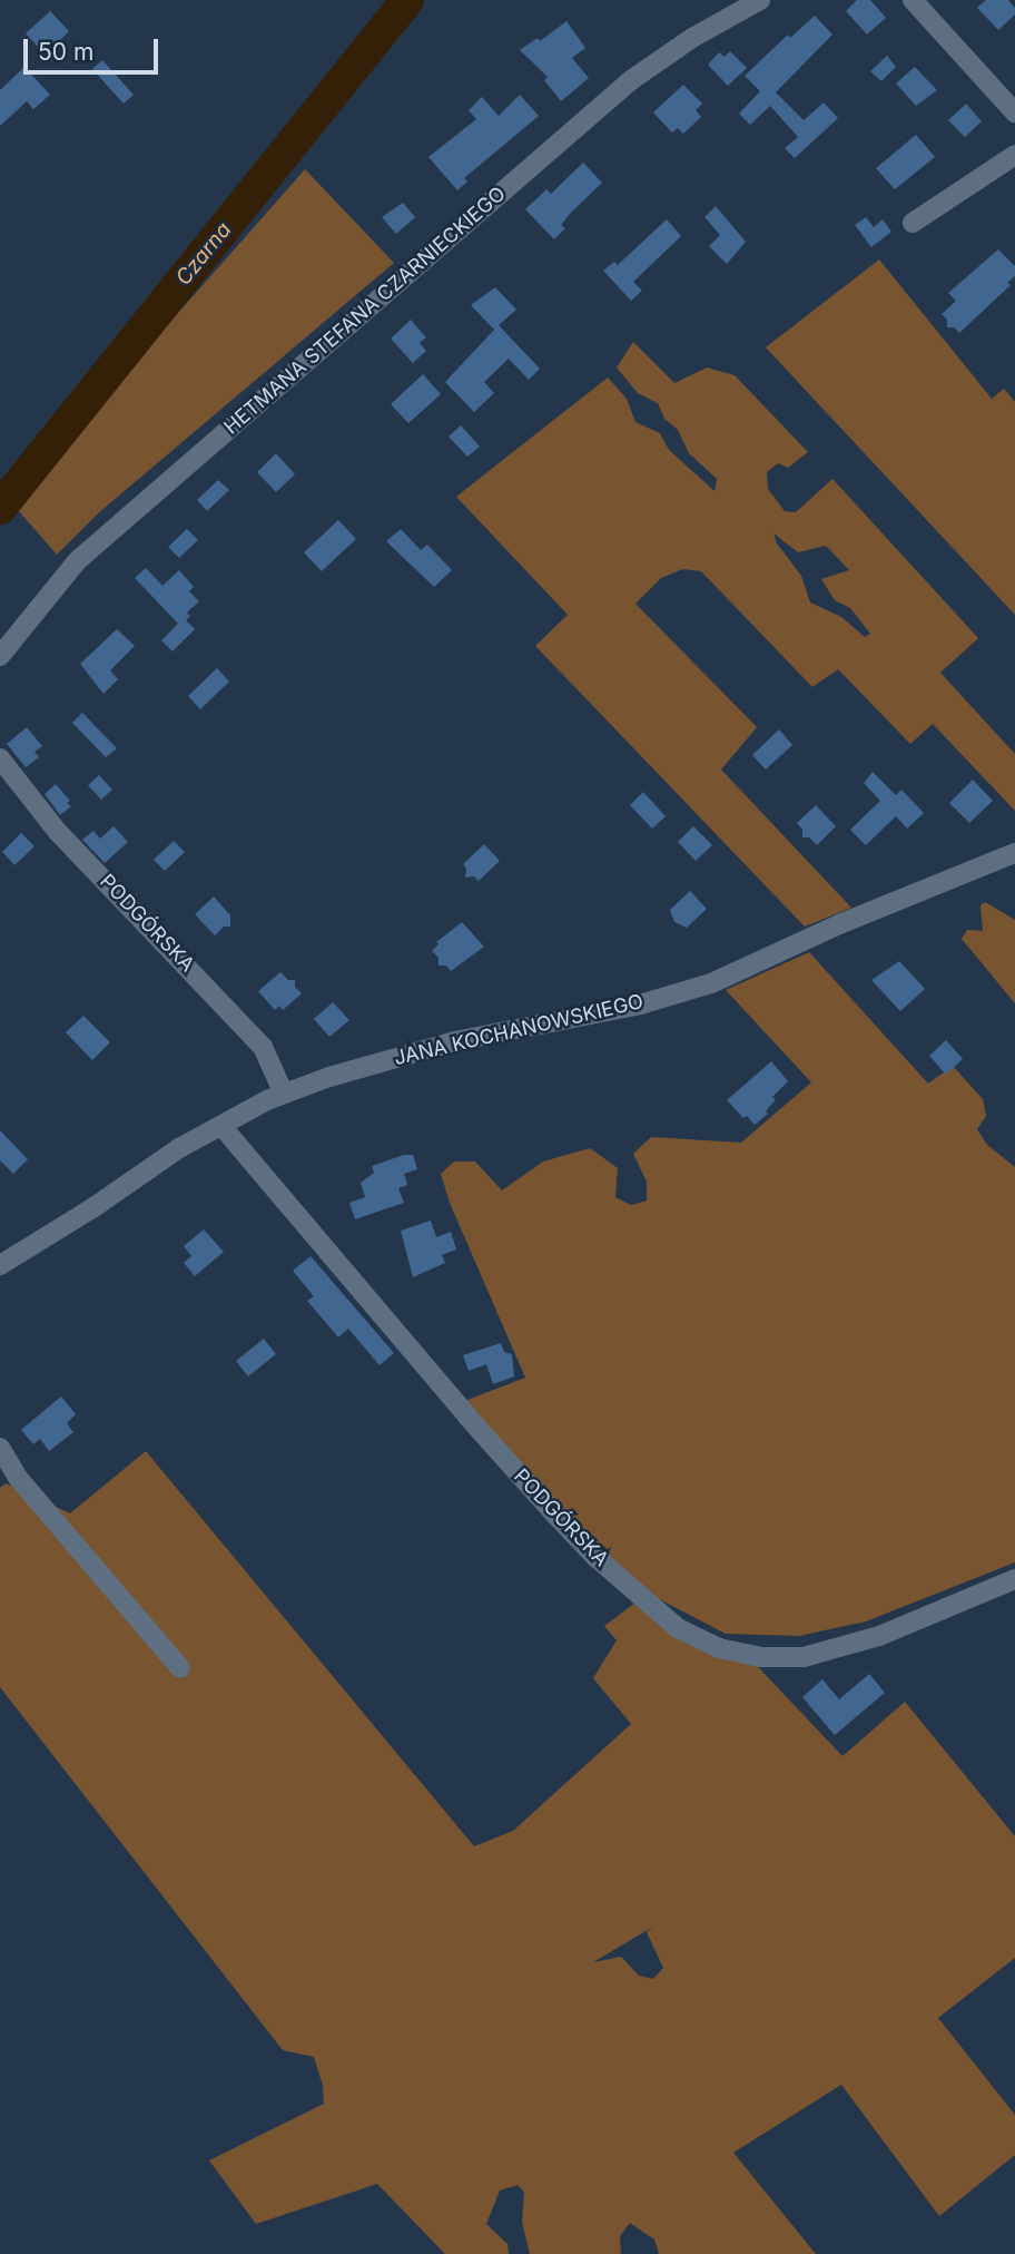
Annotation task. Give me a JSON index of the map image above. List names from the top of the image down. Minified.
{"streets":{"street":["HETMANA STEFANA CZARNIECKIEGO","PODGÓRSKA","JANA KOCHANOWSKIEGO"]},"crossings":[["PODGÓRSKA","JANA KOCHANOWSKIEGO"]],"water":["Czarna"],"scale_bar":"50 m"}
